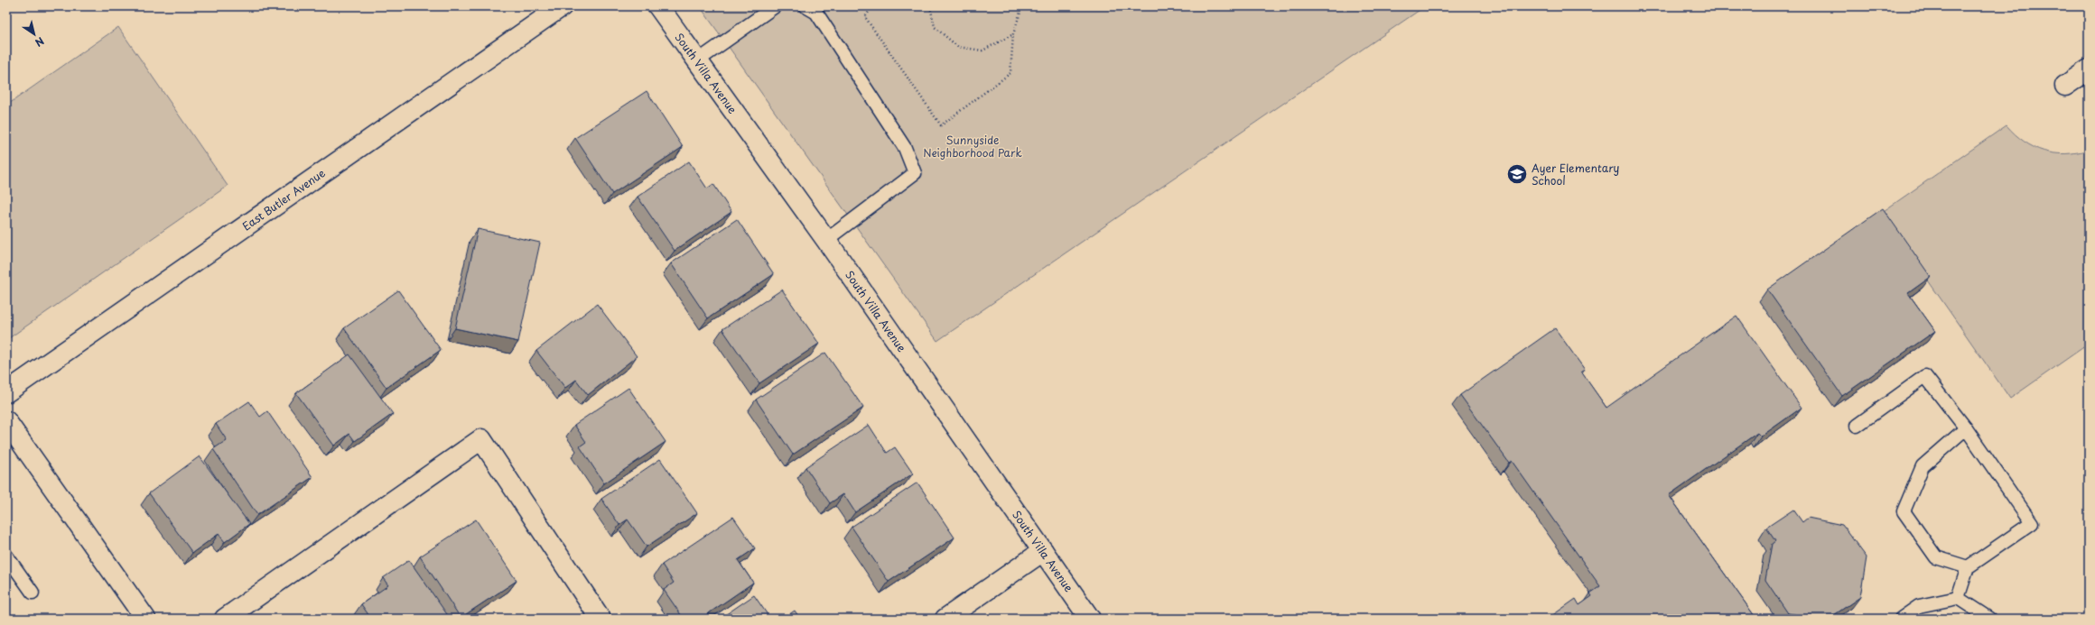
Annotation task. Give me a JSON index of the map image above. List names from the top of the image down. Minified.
{"streets":{"street":["South Villa Avenue","East Butler Avenue"]},"parks":["Sunnyside Neighborhood Park"],"places":{"school or university":["Ayer Elementary School"]},"north":"bottom right"}
